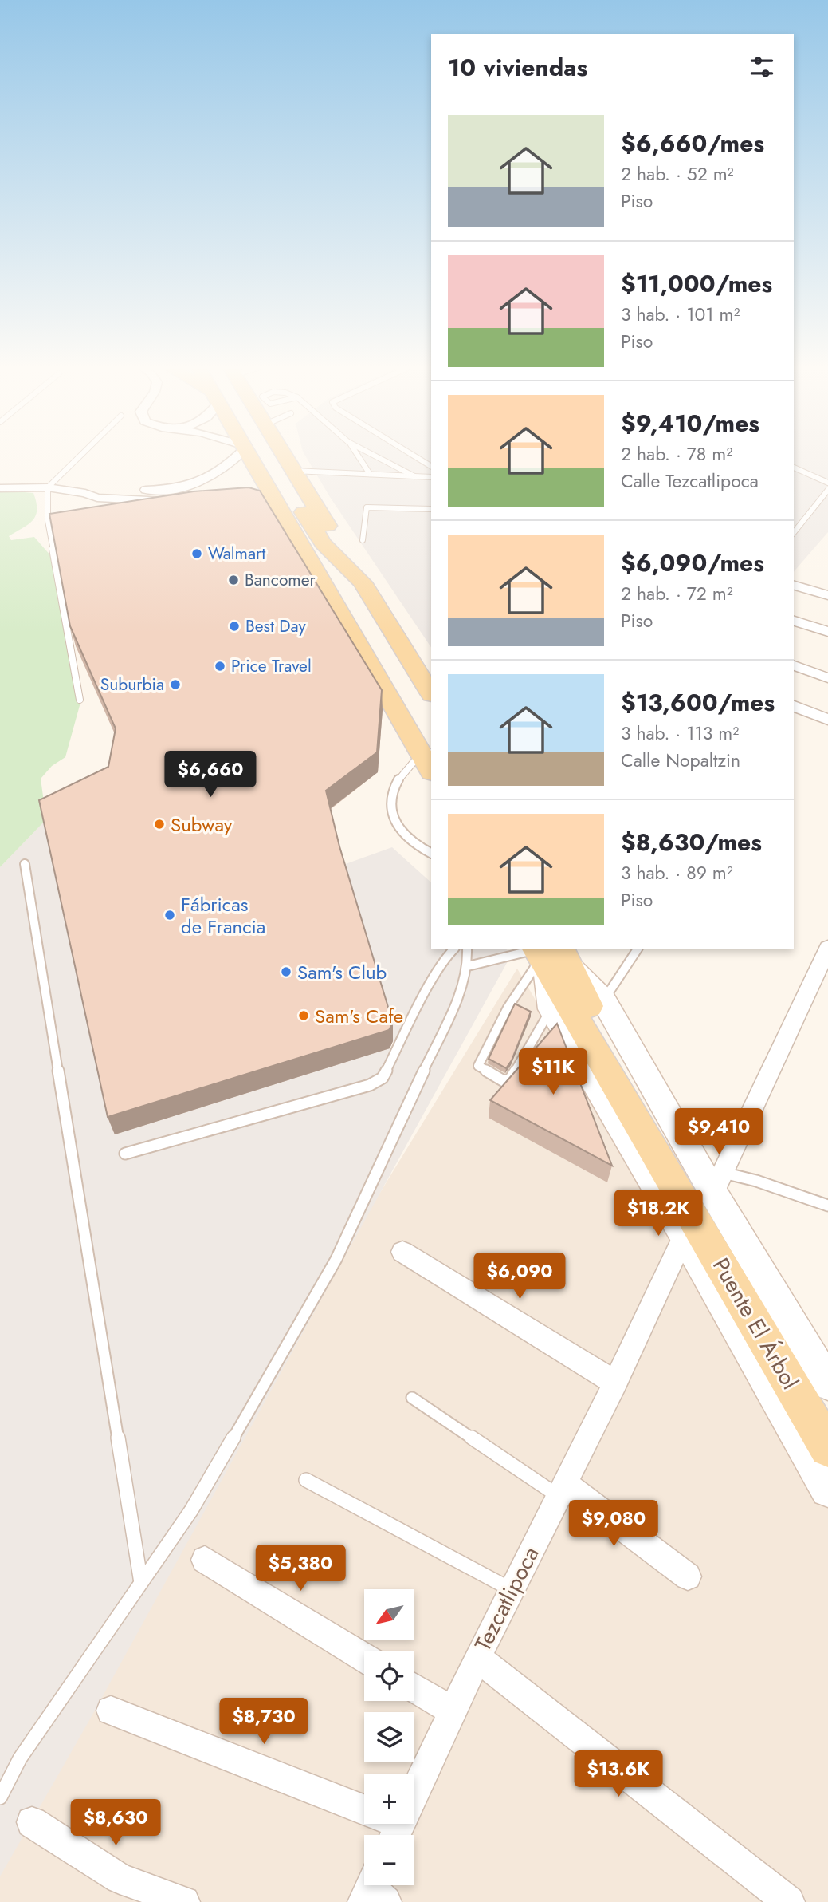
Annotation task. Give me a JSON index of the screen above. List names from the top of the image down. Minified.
{"streets":{"main road":["Puente El Árbol"],"street":["Tezcatlipoca"]},"places":["Walmart","Bancomer","Best Day","Price Travel","Suburbia","Subway","Fábricas de Francia","Sam's Club","Sam's Cafe"],"north":"bottom left","page":{"heading":"10 viviendas","list":[{"name":"$6,660/mes","note":"2 hab. · 52 m² · Piso"},{"name":"$11,000/mes","note":"3 hab. · 101 m² · Piso"},{"name":"$9,410/mes","note":"2 hab. · 78 m² · Calle Tezcatlipoca"},{"name":"$6,090/mes","note":"2 hab. · 72 m² · Piso"},{"name":"$13,600/mes","note":"3 hab. · 113 m² · Calle Nopaltzin"},{"name":"$8,630/mes","note":"3 hab. · 89 m² · Piso"}],"price":["$6,660","$11K","$9,410","$18.2K","$6,090","$9,080","$5,380","$8,730","$13.6K","$8,630"],"map_buttons":["+","−"]}}
